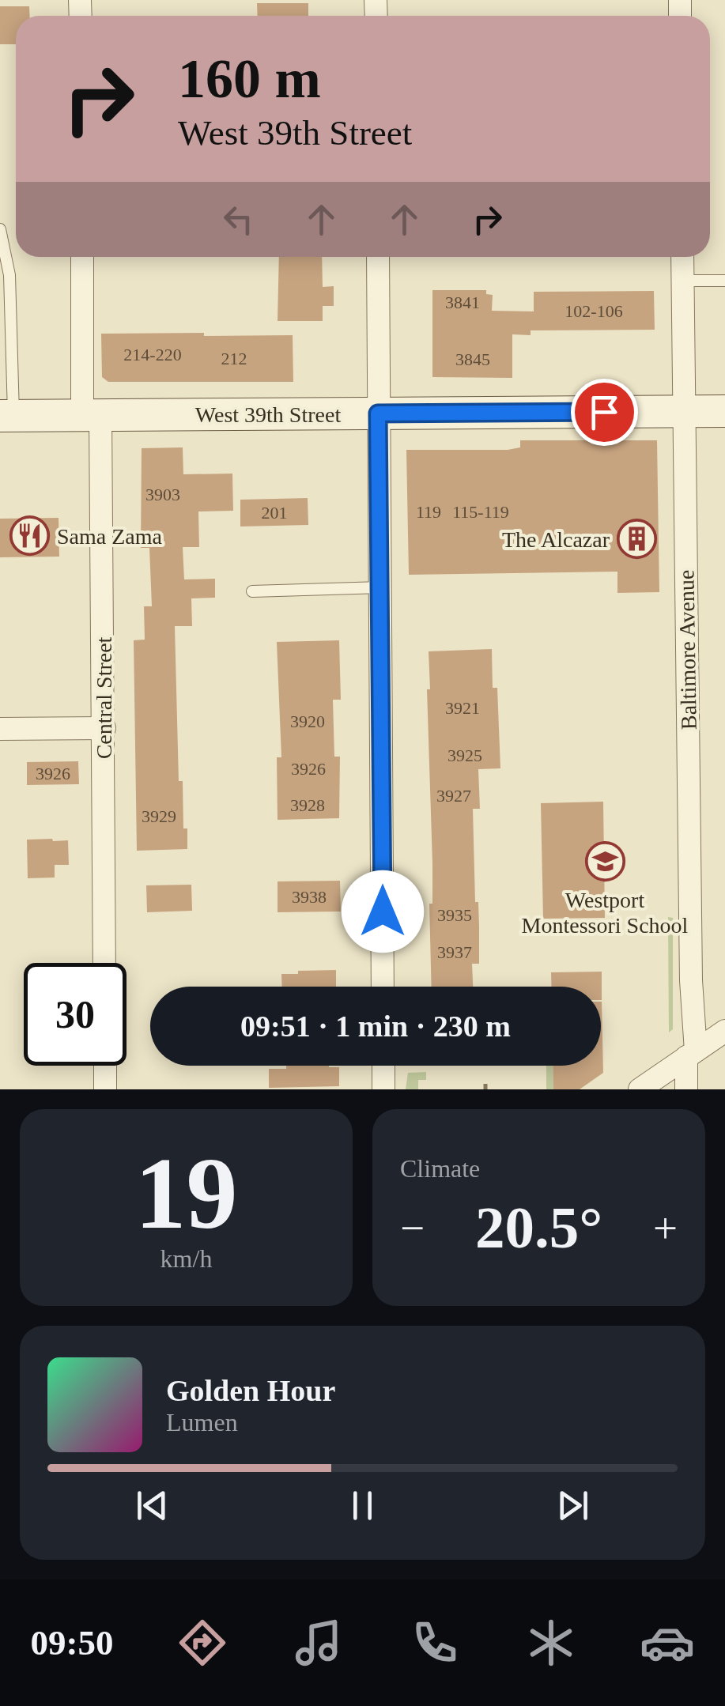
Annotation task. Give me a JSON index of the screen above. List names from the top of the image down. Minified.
{"streets":{"main road":["West 39th Street"],"street":["Baltimore Avenue","Central Street"]},"crossings":[["West 39th Street","Baltimore Avenue"],["West 39th Street","Central Street"]],"places":{"restaurant":["Sama Zama"],"building":["The Alcazar"],"school or university":["Westport Montessori School"]},"house_numbers":["3841","102-106","214-220","212","3845","3903","119","115-119","201","3921","3920","3925","3926","3926","3927","3928","3929","3938","3935","3937"],"page":{"turn":["160 m","West 39th Street"],"limit":"30","trip":"09:51 · 1 min · 230 m","tile":[["19","km/h"],"Climate"],"heat":["−","20.5°","+"],"song":["Golden Hour","Lumen"],"tabs":"09:50"}}
